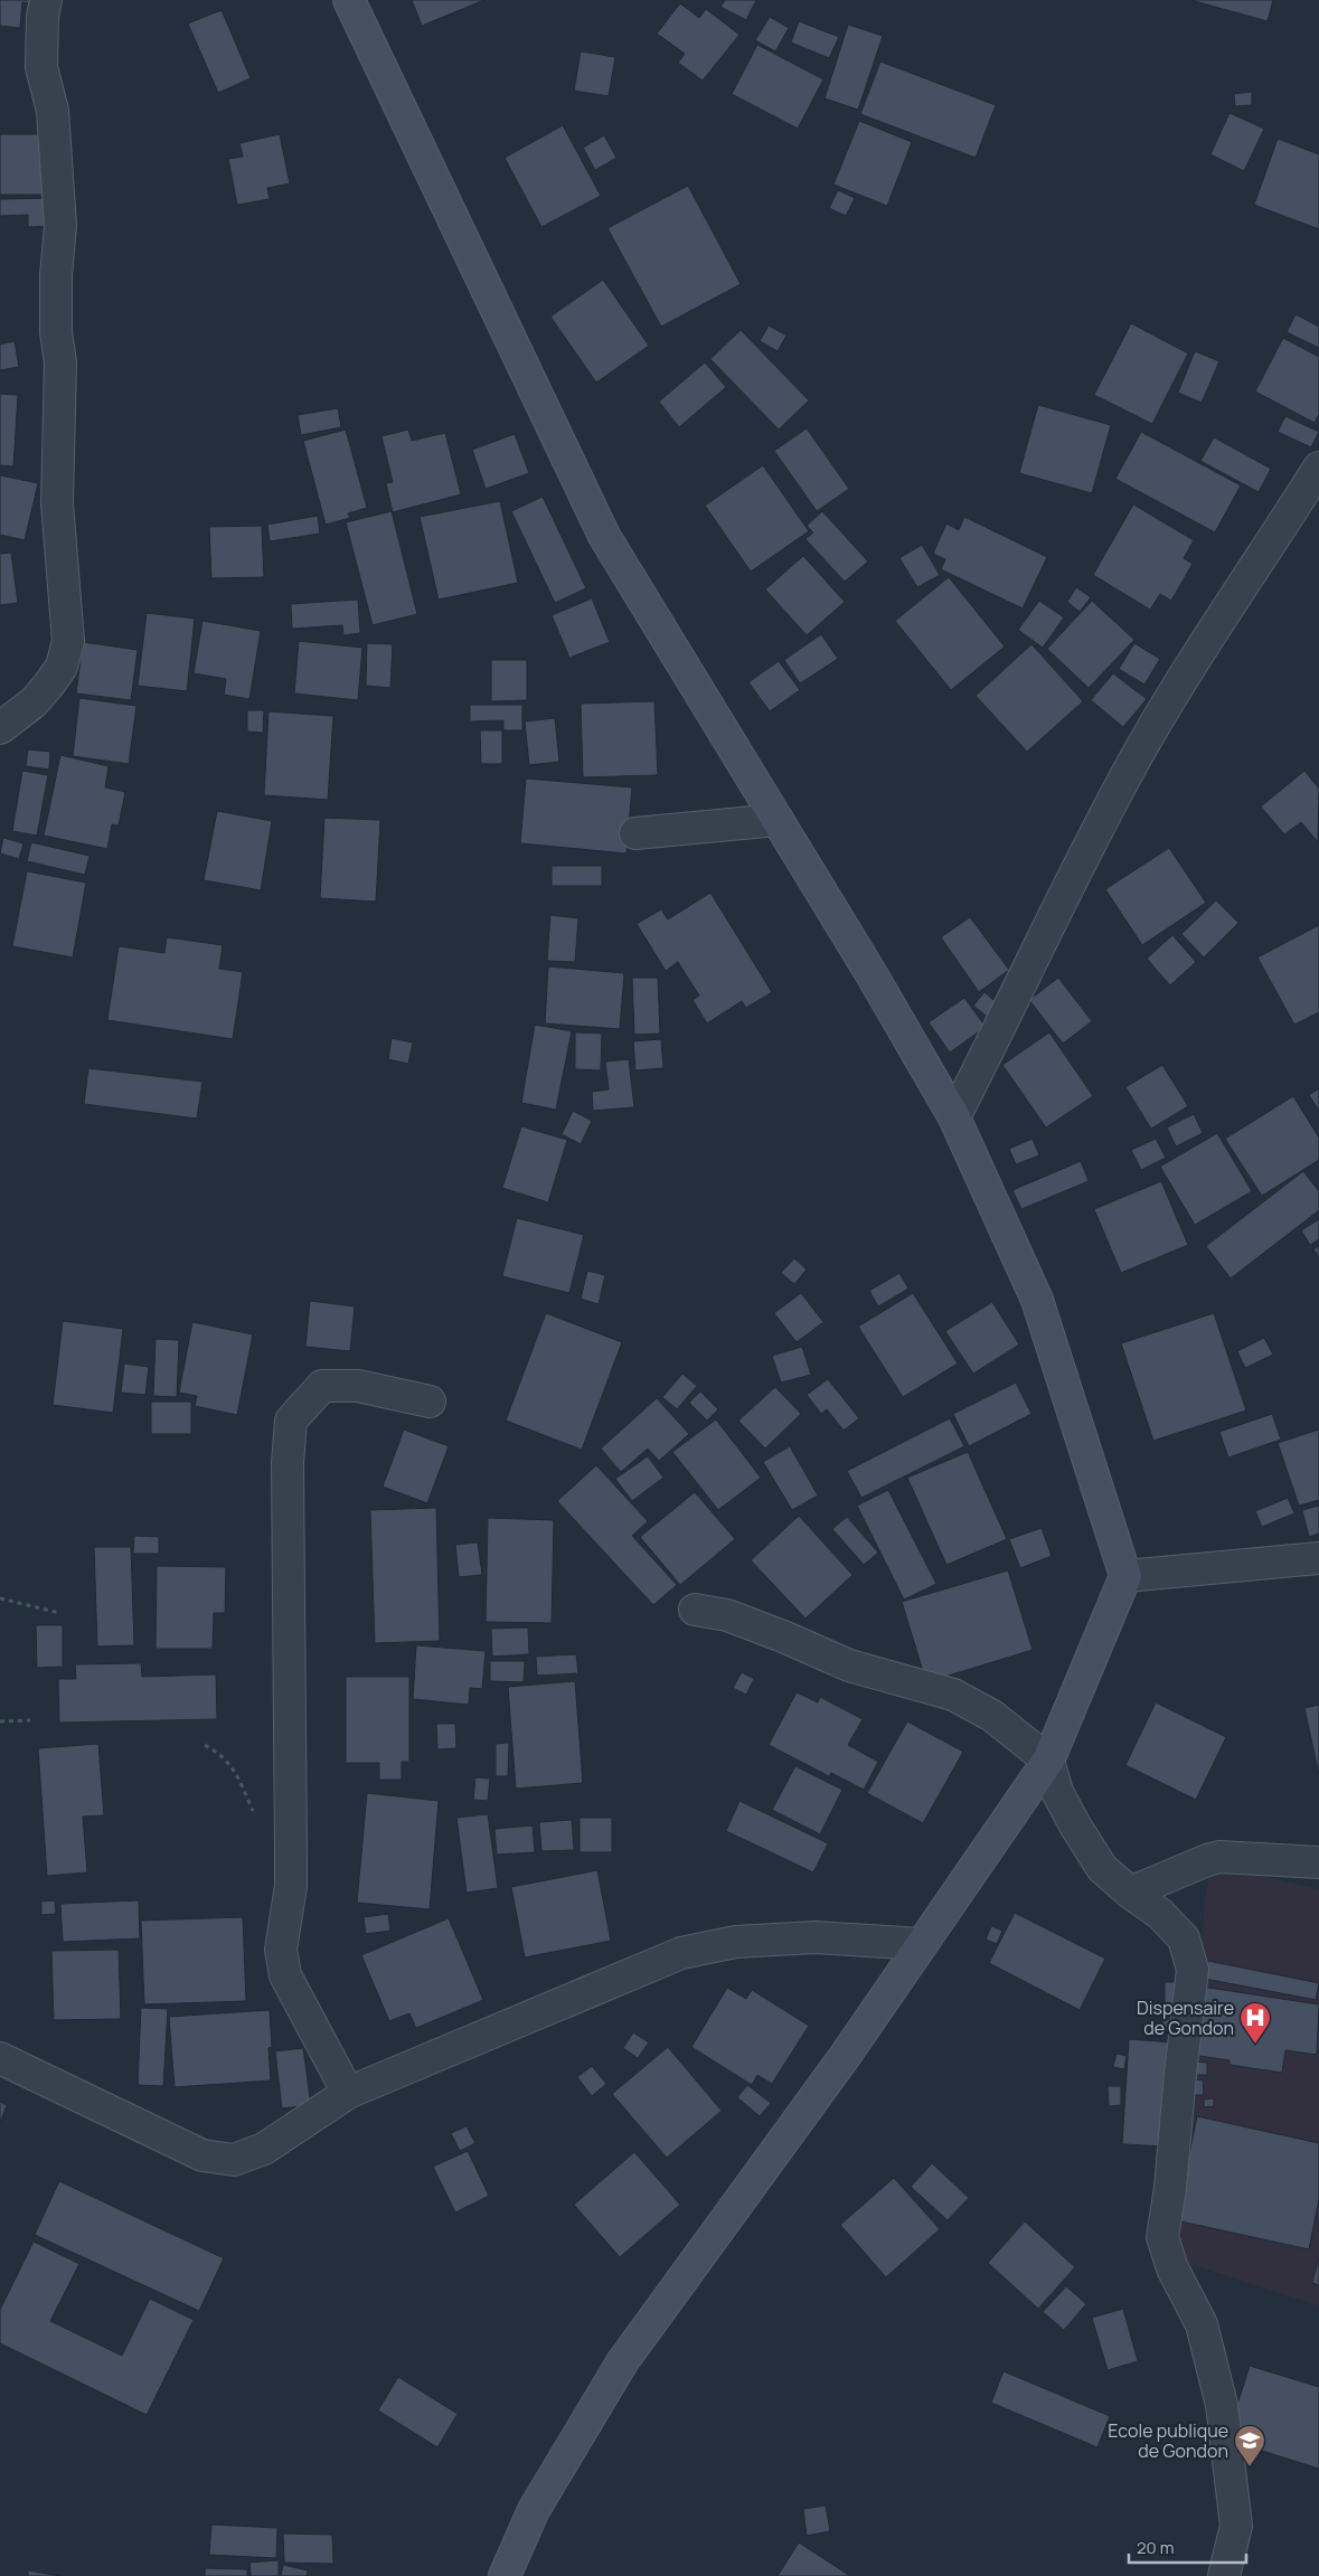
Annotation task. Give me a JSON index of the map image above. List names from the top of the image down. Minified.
{"places":{"hospital":["Dispensaire de Gondon"],"school or university":["Ecole publique de Gondon"]},"scale_bar":"20 m"}
